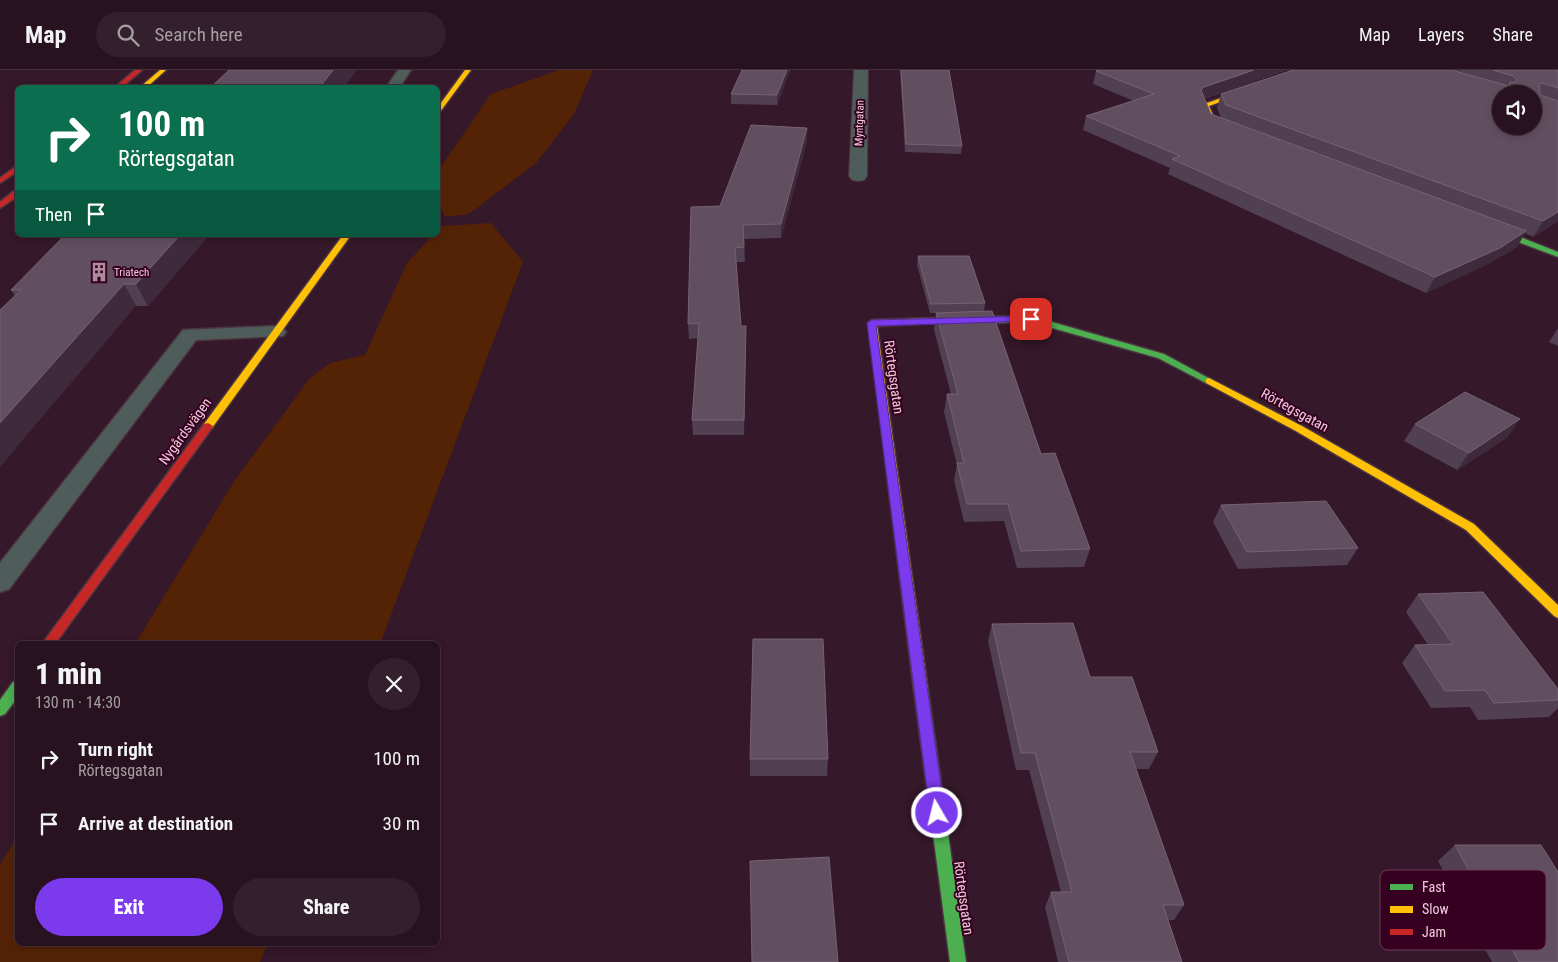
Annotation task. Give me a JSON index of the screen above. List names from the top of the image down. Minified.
{"streets":{"main road":["Rörtegsgatan","Nygårdsvägen"],"street":["Myntgatan"]},"places":{"building":["Triatech"]},"legend":["Fast","Slow","Jam"],"page":{"header":"Map","search":"Search here","nav":["Map","Layers","Share"],"turn":["100 m","Rörtegsgatan"],"then":"Then","heading":["1 min","130 m · 14:30"],"list":[{"name":"Turn right","note":"Rörtegsgatan","value":"100 m"},{"name":"Arrive at destination","value":"30 m"}],"buttons":["Exit","Share"]}}
